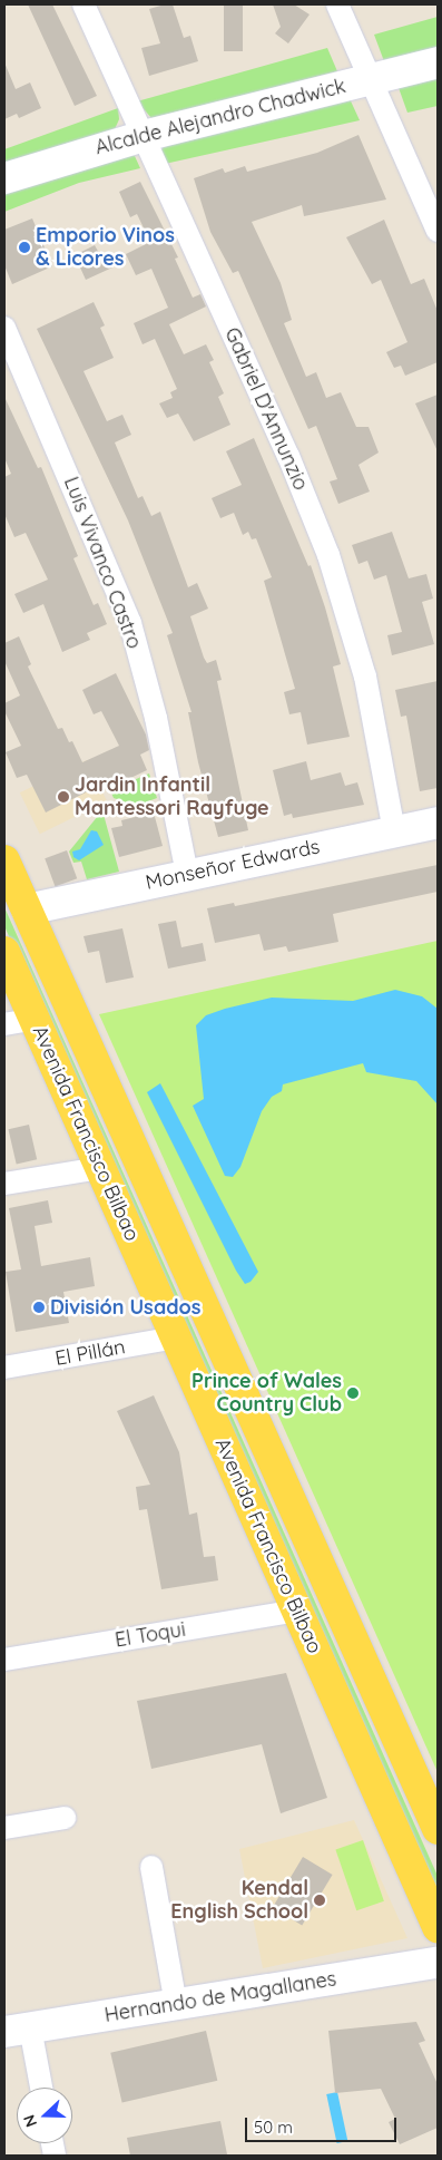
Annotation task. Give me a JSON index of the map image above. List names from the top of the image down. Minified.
{"streets":{"main road":["Avenida Francisco Bilbao"],"street":["Alcalde Alejandro Chadwick","Gabriel D'Annunzio","Luis Vivanco Castro","Monseñor Edwards","El Pillán","El Toqui","Hernando de Magallanes"]},"crossings":[["Alcalde Alejandro Chadwick","Gabriel D'Annunzio"],["Gabriel D'Annunzio","Monseñor Edwards"],["Luis Vivanco Castro","Monseñor Edwards"],["Monseñor Edwards","Avenida Francisco Bilbao"],["Avenida Francisco Bilbao","El Pillán"],["Avenida Francisco Bilbao","El Toqui"]],"places":["Emporio Vinos & Licores","Jardin Infantil Mantessori Rayfuge","División Usados","Prince of Wales Country Club","Kendal English School"],"scale_bar":"50 m","north":"left"}
